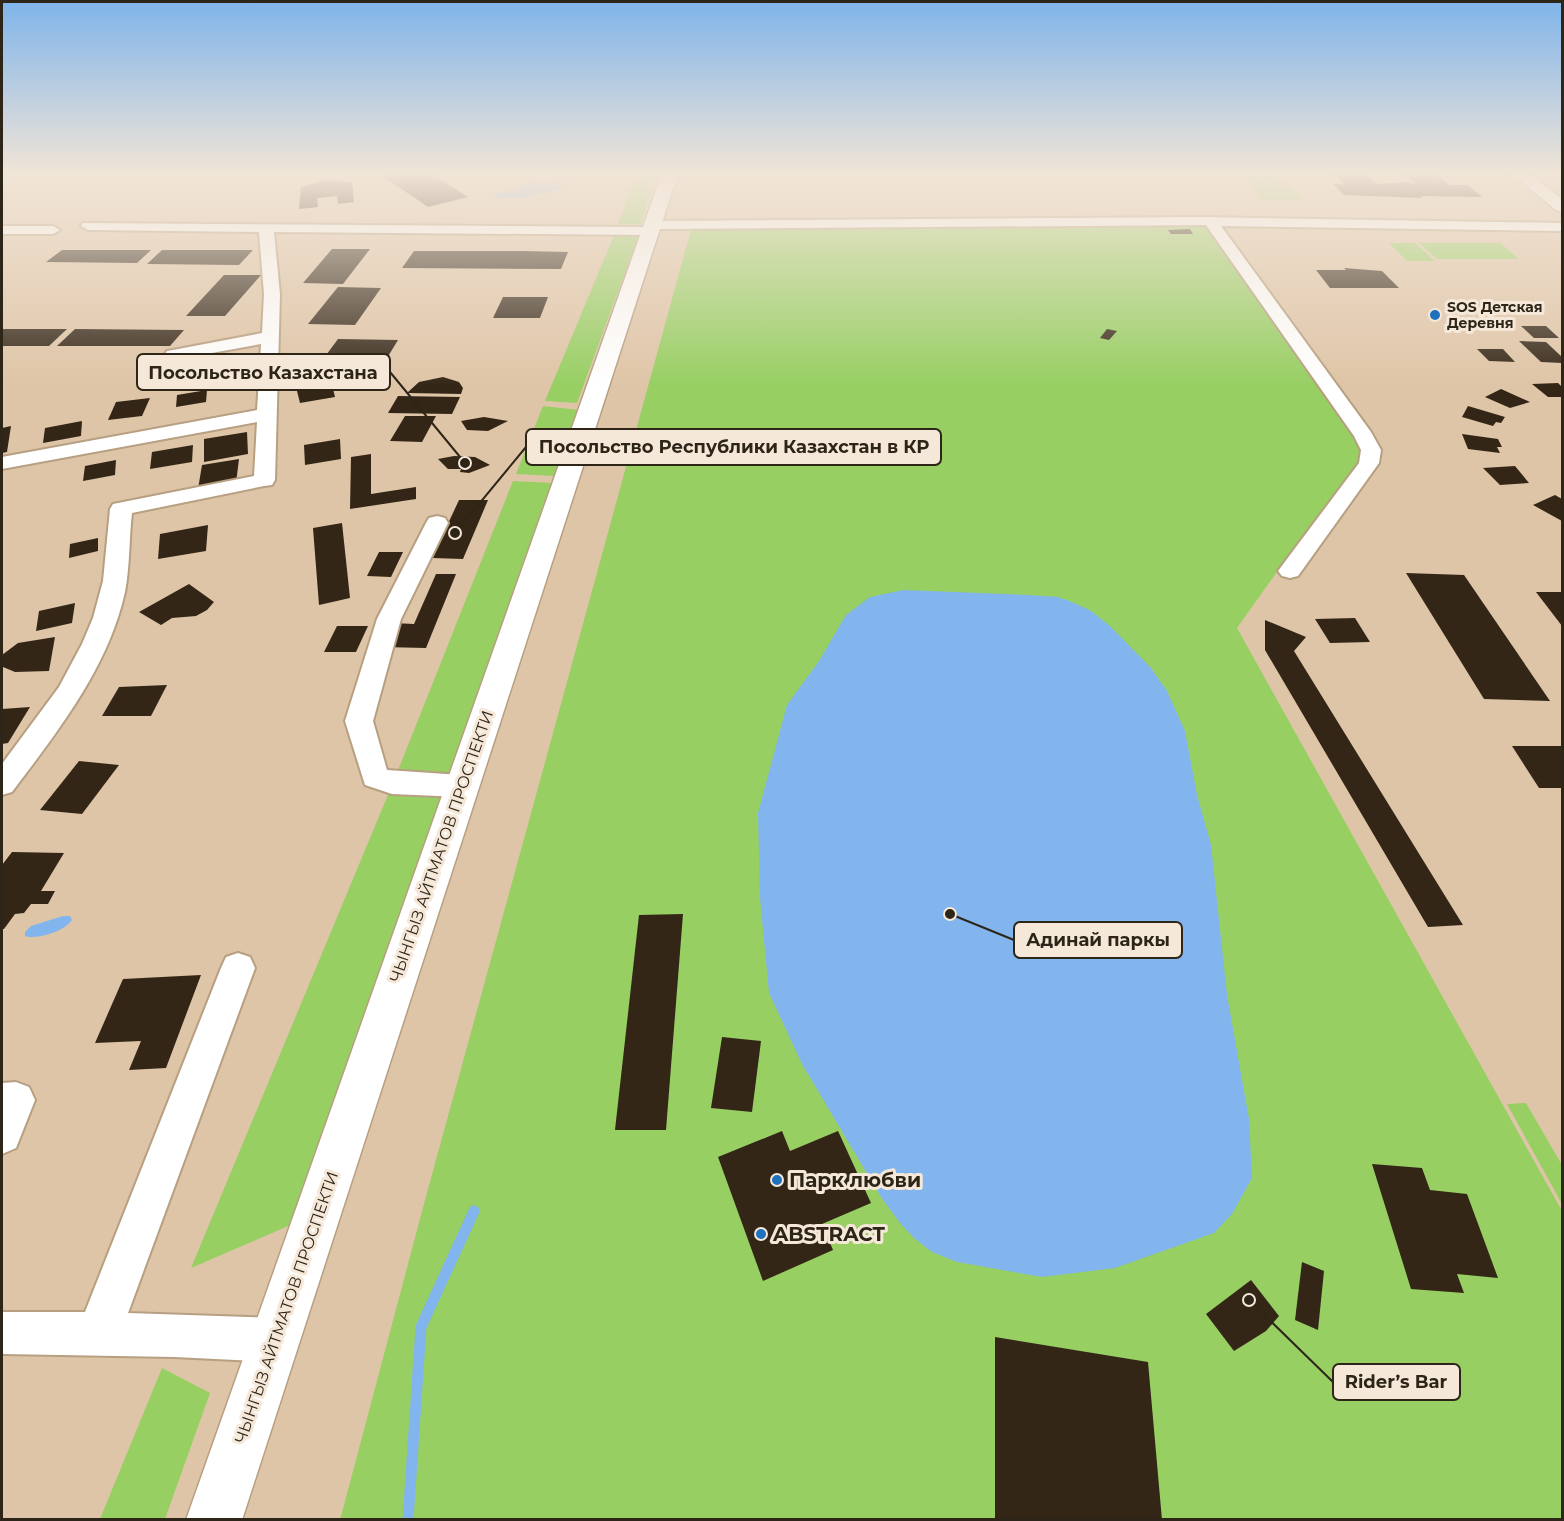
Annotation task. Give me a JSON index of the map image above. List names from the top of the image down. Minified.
{"streets":{"main road":["ЧЫНГЫЗ АЙТМАТОВ ПРОСПЕКТИ"]},"places":["SOS Детская Деревня","Посольство Казахстана","Посольство Республики Казахстан в КР","Адинай паркы","Парк любви","ABSTRACT","Rider’s Bar"]}
